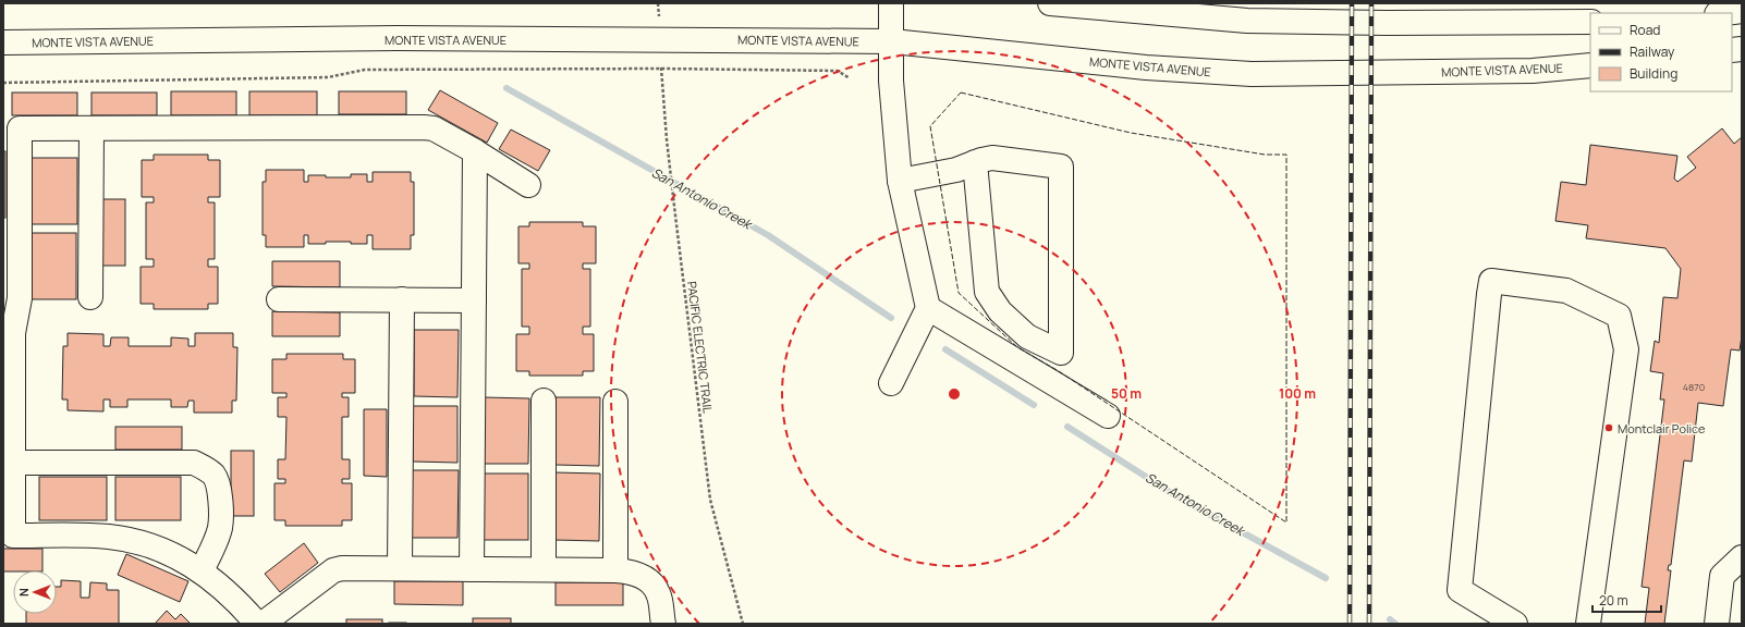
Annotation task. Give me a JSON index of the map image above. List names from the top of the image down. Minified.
{"streets":{"main road":["MONTE VISTA AVENUE"],"path":["PACIFIC ELECTRIC TRAIL"]},"water":["San Antonio Creek"],"places":["Montclair Police"],"house_numbers":["4870"],"legend":["Road","Railway","Building"],"scale_bar":"20 m","north":"left","rings":["50 m","100 m"]}
